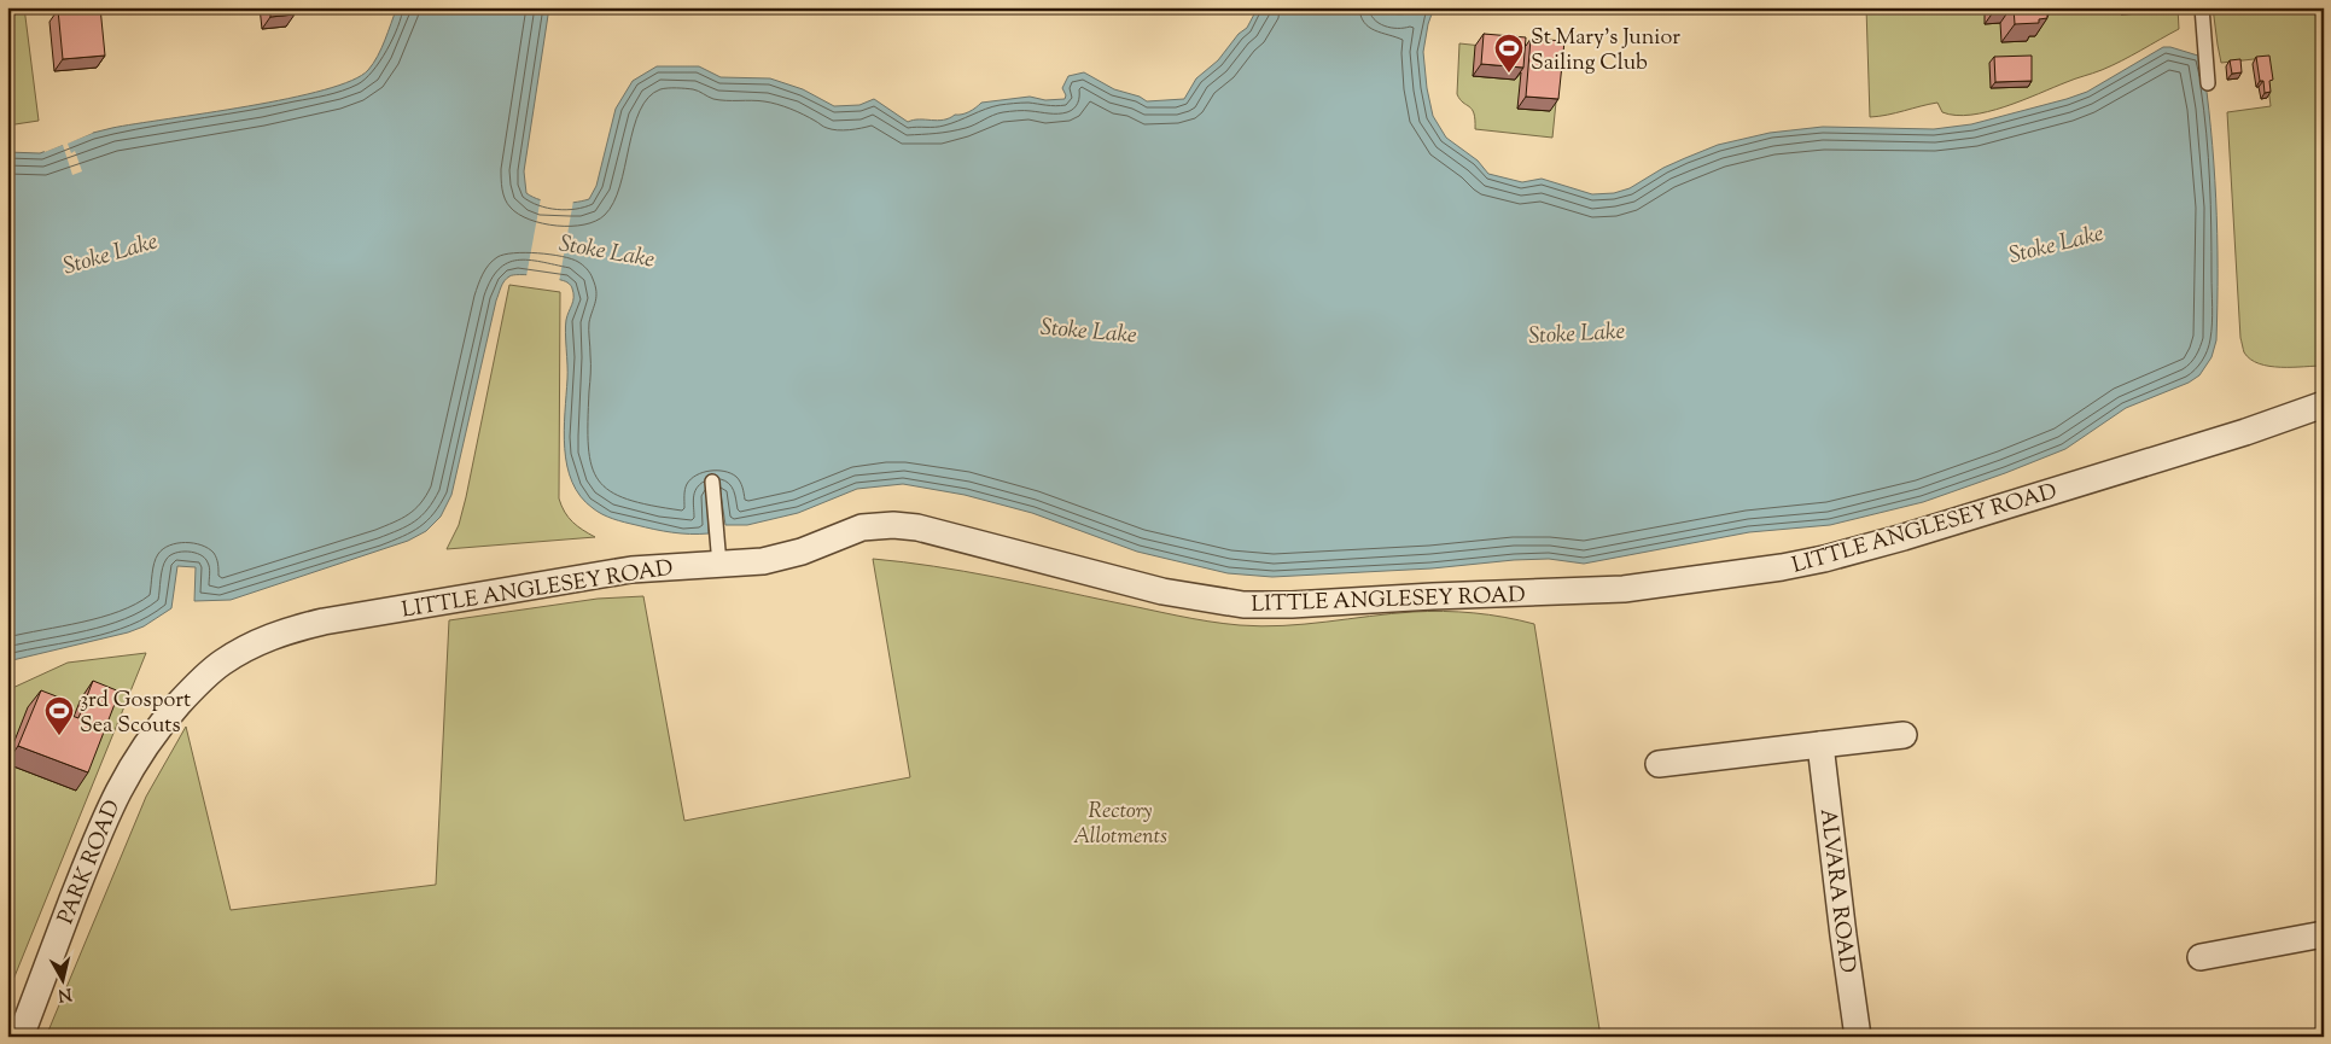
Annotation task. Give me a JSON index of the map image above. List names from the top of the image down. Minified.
{"streets":{"street":["LITTLE ANGLESEY ROAD","PARK ROAD","ALVARA ROAD"]},"crossings":[["LITTLE ANGLESEY ROAD","PARK ROAD"]],"water":["Stoke Lake"],"parks":["Rectory Allotments"],"places":{"sports":["St Mary's Junior Sailing Club","3rd Gosport Sea Scouts"]},"north":"bottom"}
